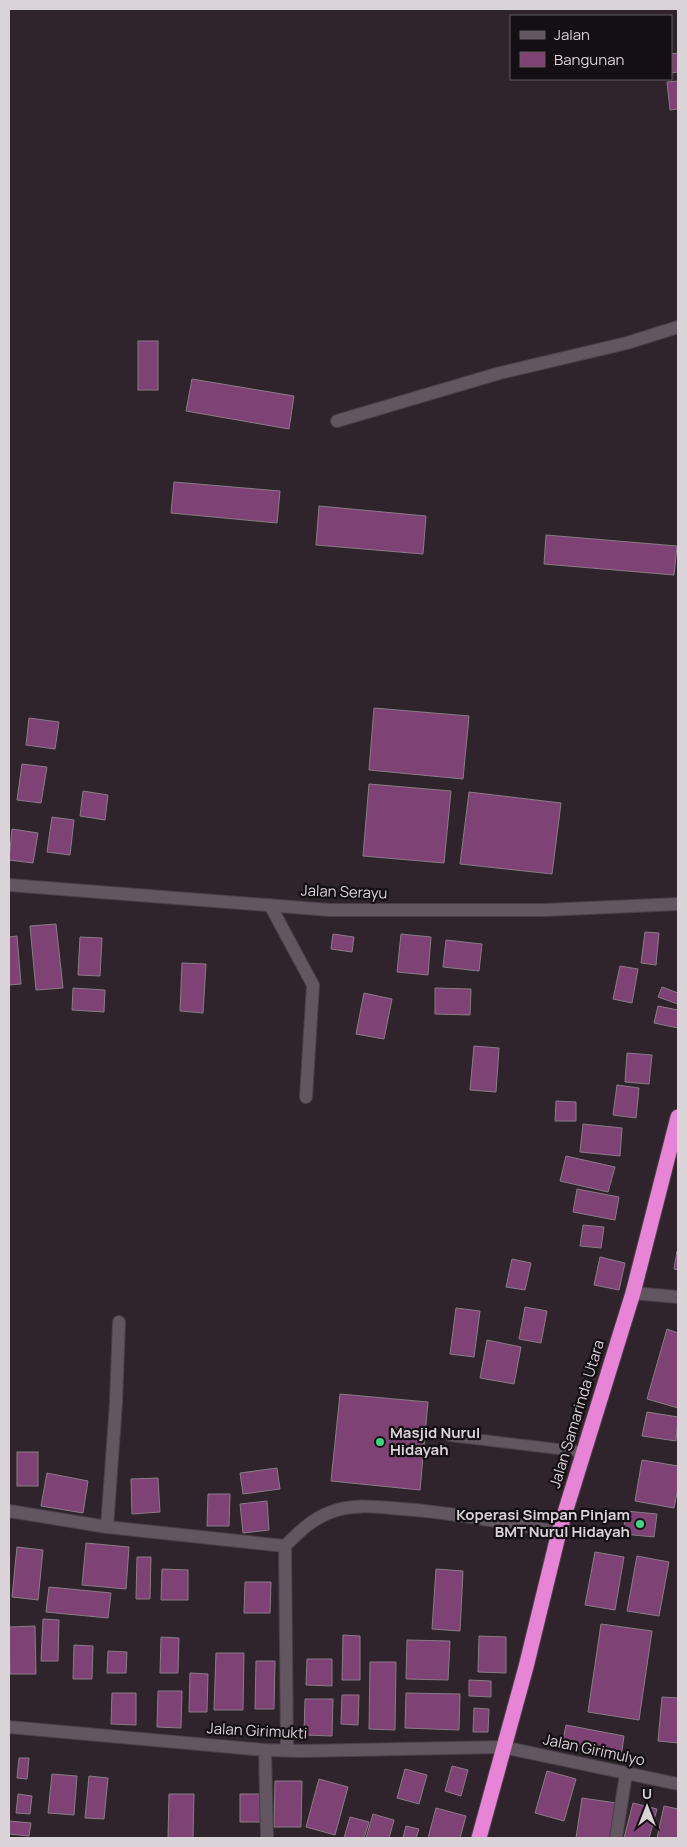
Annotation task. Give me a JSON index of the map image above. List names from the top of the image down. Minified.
{"streets":{"highway":["Jalan Samarinda Utara"],"street":["Jalan Serayu","Jalan Girimukti","Jalan Girimulyo"]},"crossings":[["Jalan Samarinda Utara","Jalan Girimukti"],["Jalan Samarinda Utara","Jalan Girimulyo"],["Jalan Girimukti","Jalan Girimulyo"]],"places":["Masjid Nurul Hidayah","Koperasi Simpan Pinjam BMT Nurul Hidayah"],"legend":["Jalan","Bangunan"],"north":"top"}
